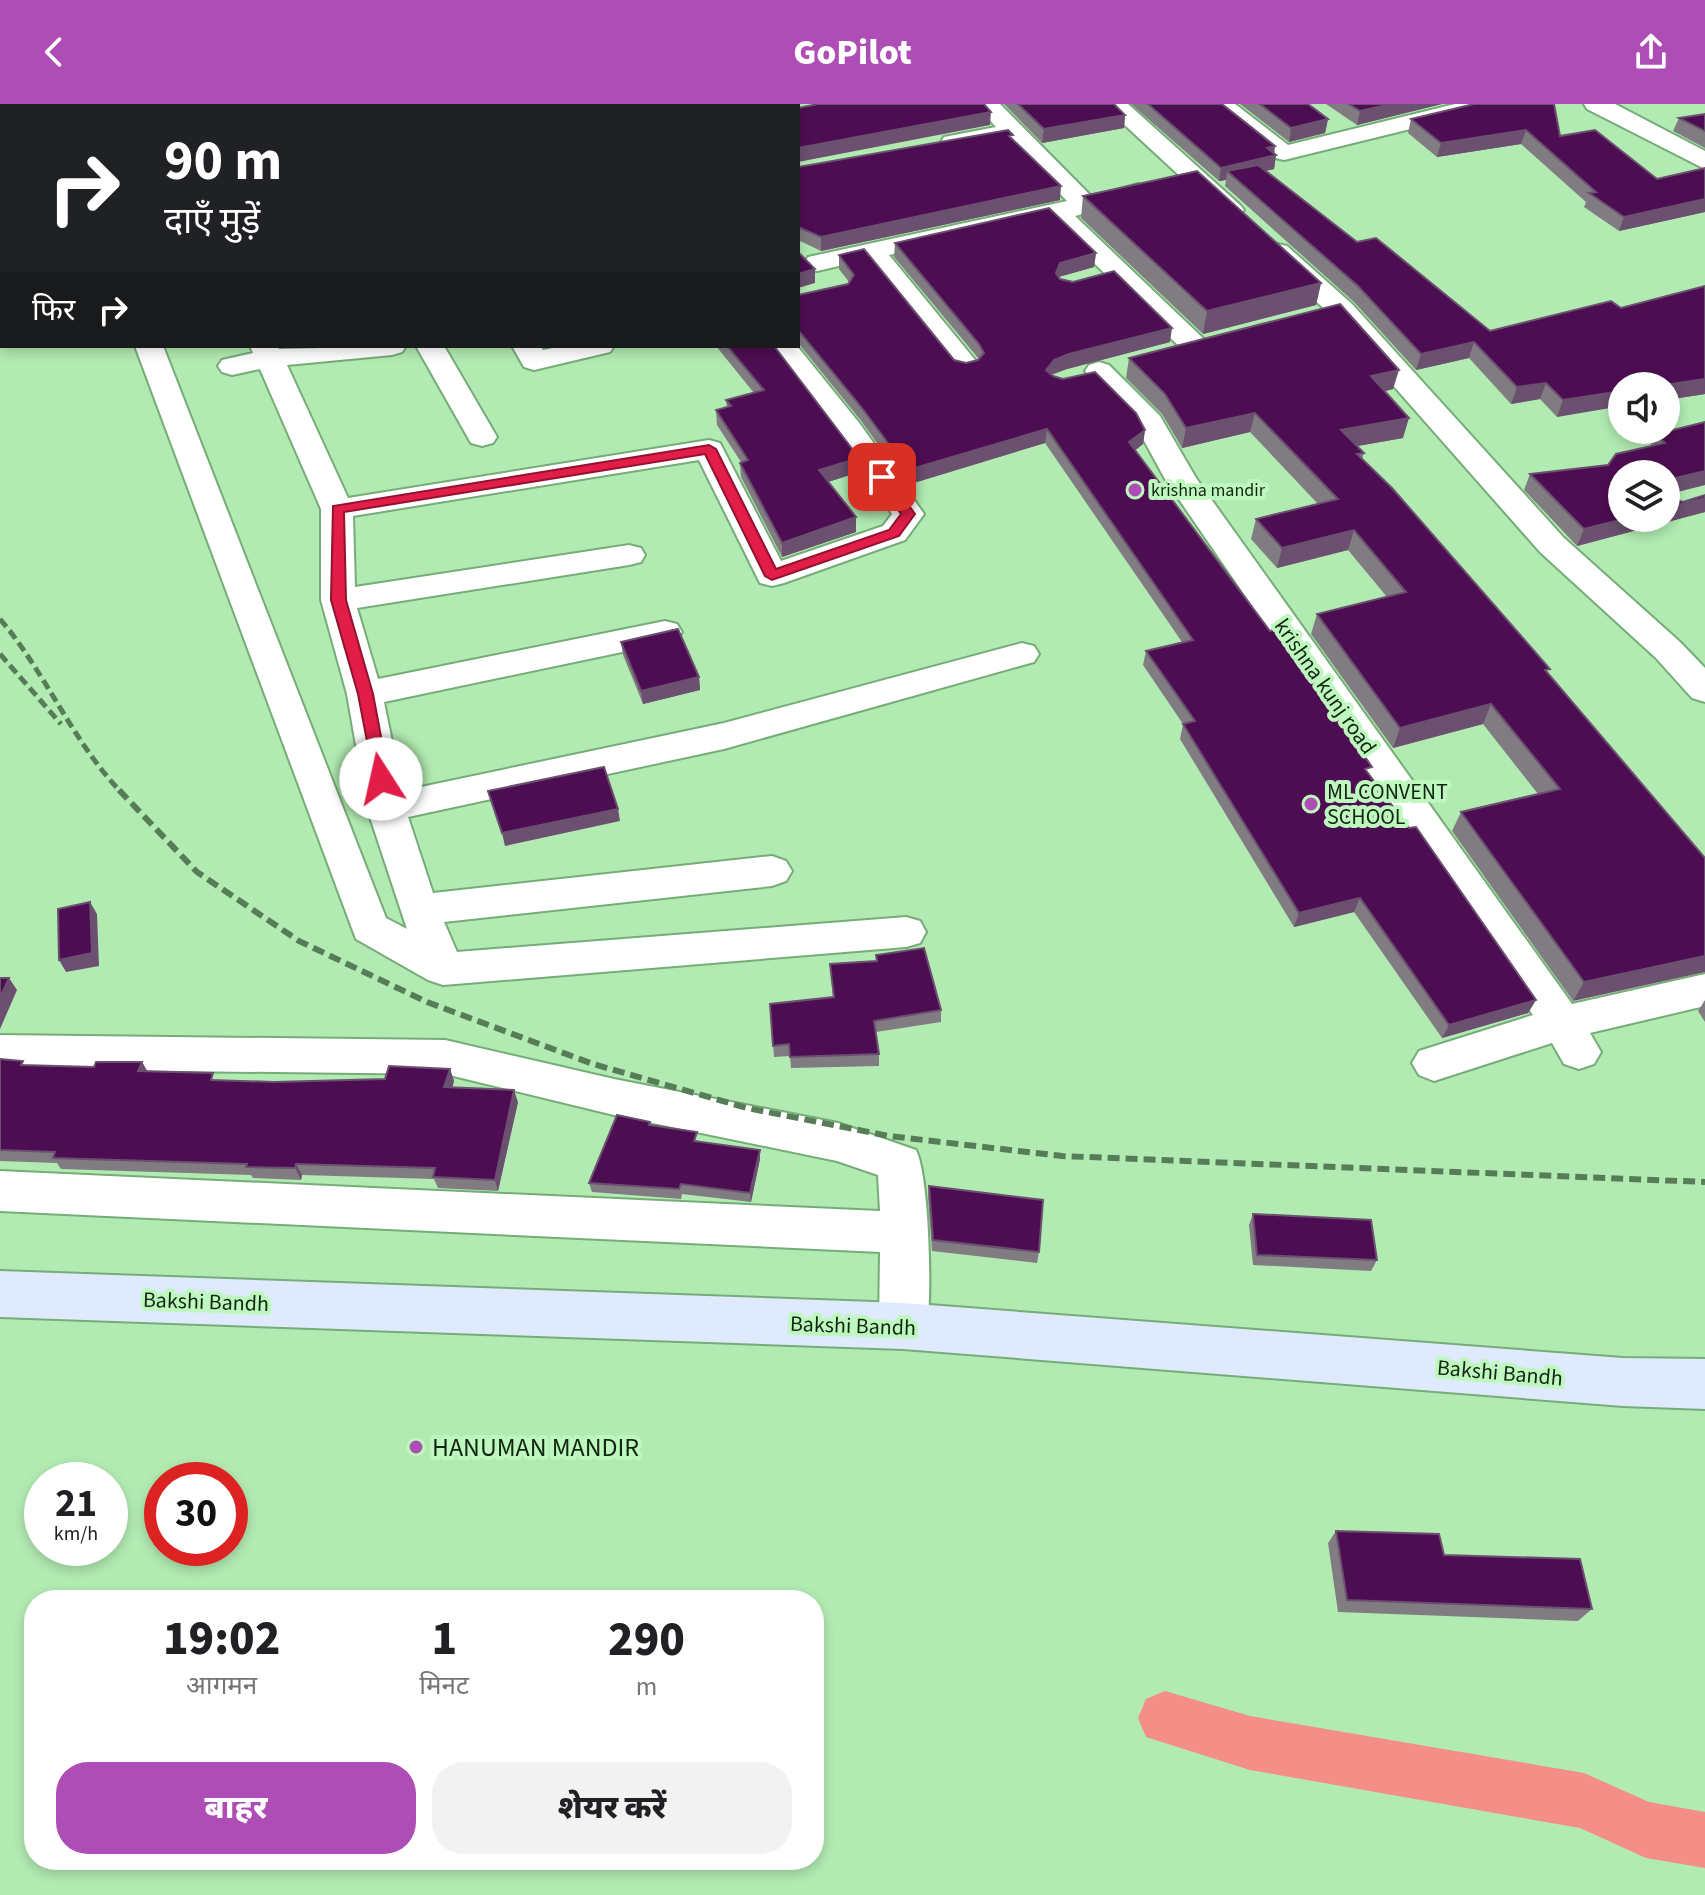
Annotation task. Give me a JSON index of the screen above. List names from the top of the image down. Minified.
{"streets":{"main road":["Bakshi Bandh"],"street":["krishna kunj road"]},"places":["krishna mandir","ML CONVENT SCHOOL","HANUMAN MANDIR"],"page":{"header":"GoPilot","turn":["90 m","दाएँ मुड़ें"],"then":"फिर","speed":"21 km/h","limit":"30","eta":["19:02","आगमन","1","मिनट","290","m"],"buttons":["बाहर","शेयर करें"]}}
